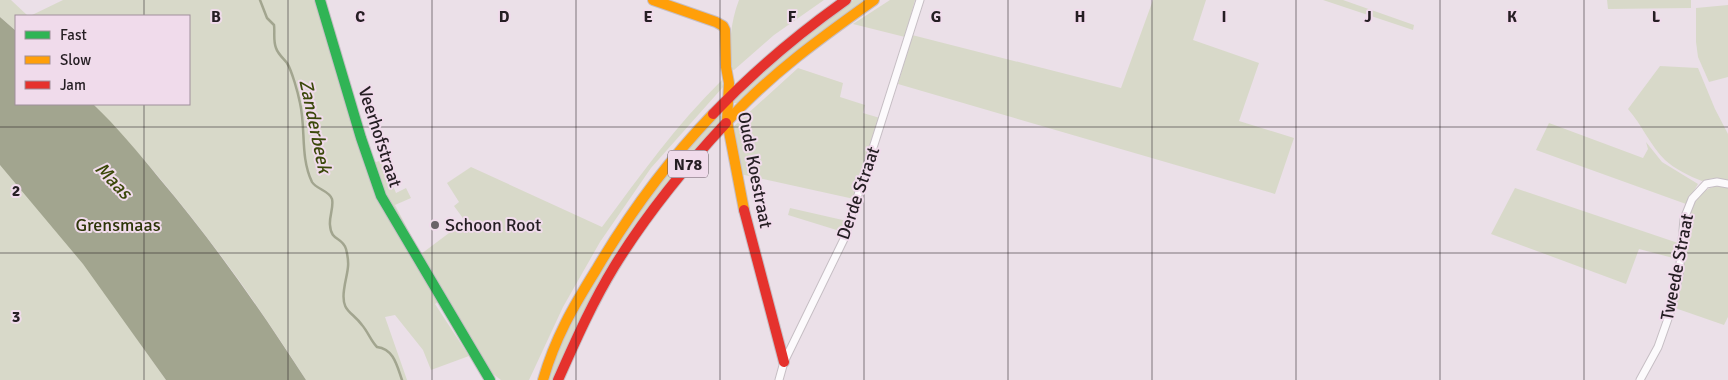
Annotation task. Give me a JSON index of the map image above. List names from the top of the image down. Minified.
{"streets":{"main road":["Veerhofstraat","N78","Oude Koestraat"],"street":["Derde Straat","Tweede Straat"]},"crossings":[["N78","Oude Koestraat"],["Oude Koestraat","Derde Straat"]],"water":["Zanderbeek","Maas"],"parks":["Grensmaas"],"places":["Schoon Root"],"legend":["Fast","Slow","Jam"],"grid":{"columns":["B","C","D","E","F","G","H","I","J","K","L"],"rows":["2","3"]}}
